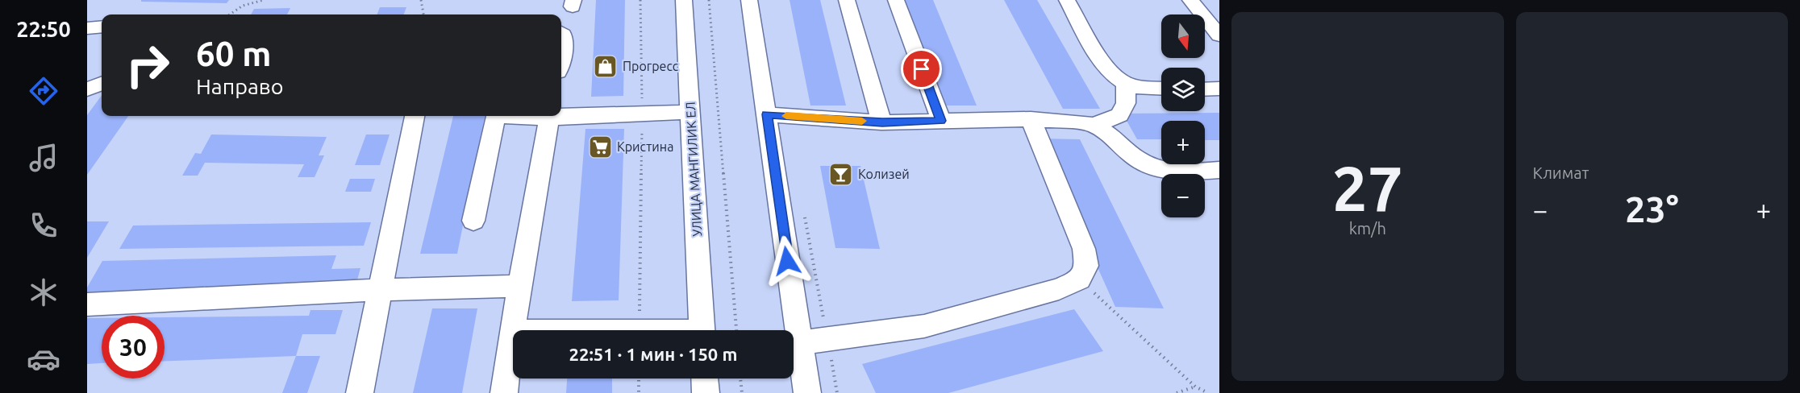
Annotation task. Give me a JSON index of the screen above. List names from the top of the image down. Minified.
{"streets":{"street":["УЛИЦА МАНГИЛИК ЕЛ"]},"places":{"shop":["Прогресс"],"supermarket":["Кристина"],"bar":["Колизей"]},"north":"bottom","page":{"tabs":"22:50","tile":[["27","km/h"],"Климат"],"map_buttons":["+","−"],"turn":["60 m","Направо"],"heat":["−","23°","+"],"limit":"30","trip":"22:51 · 1 мин · 150 m"}}
